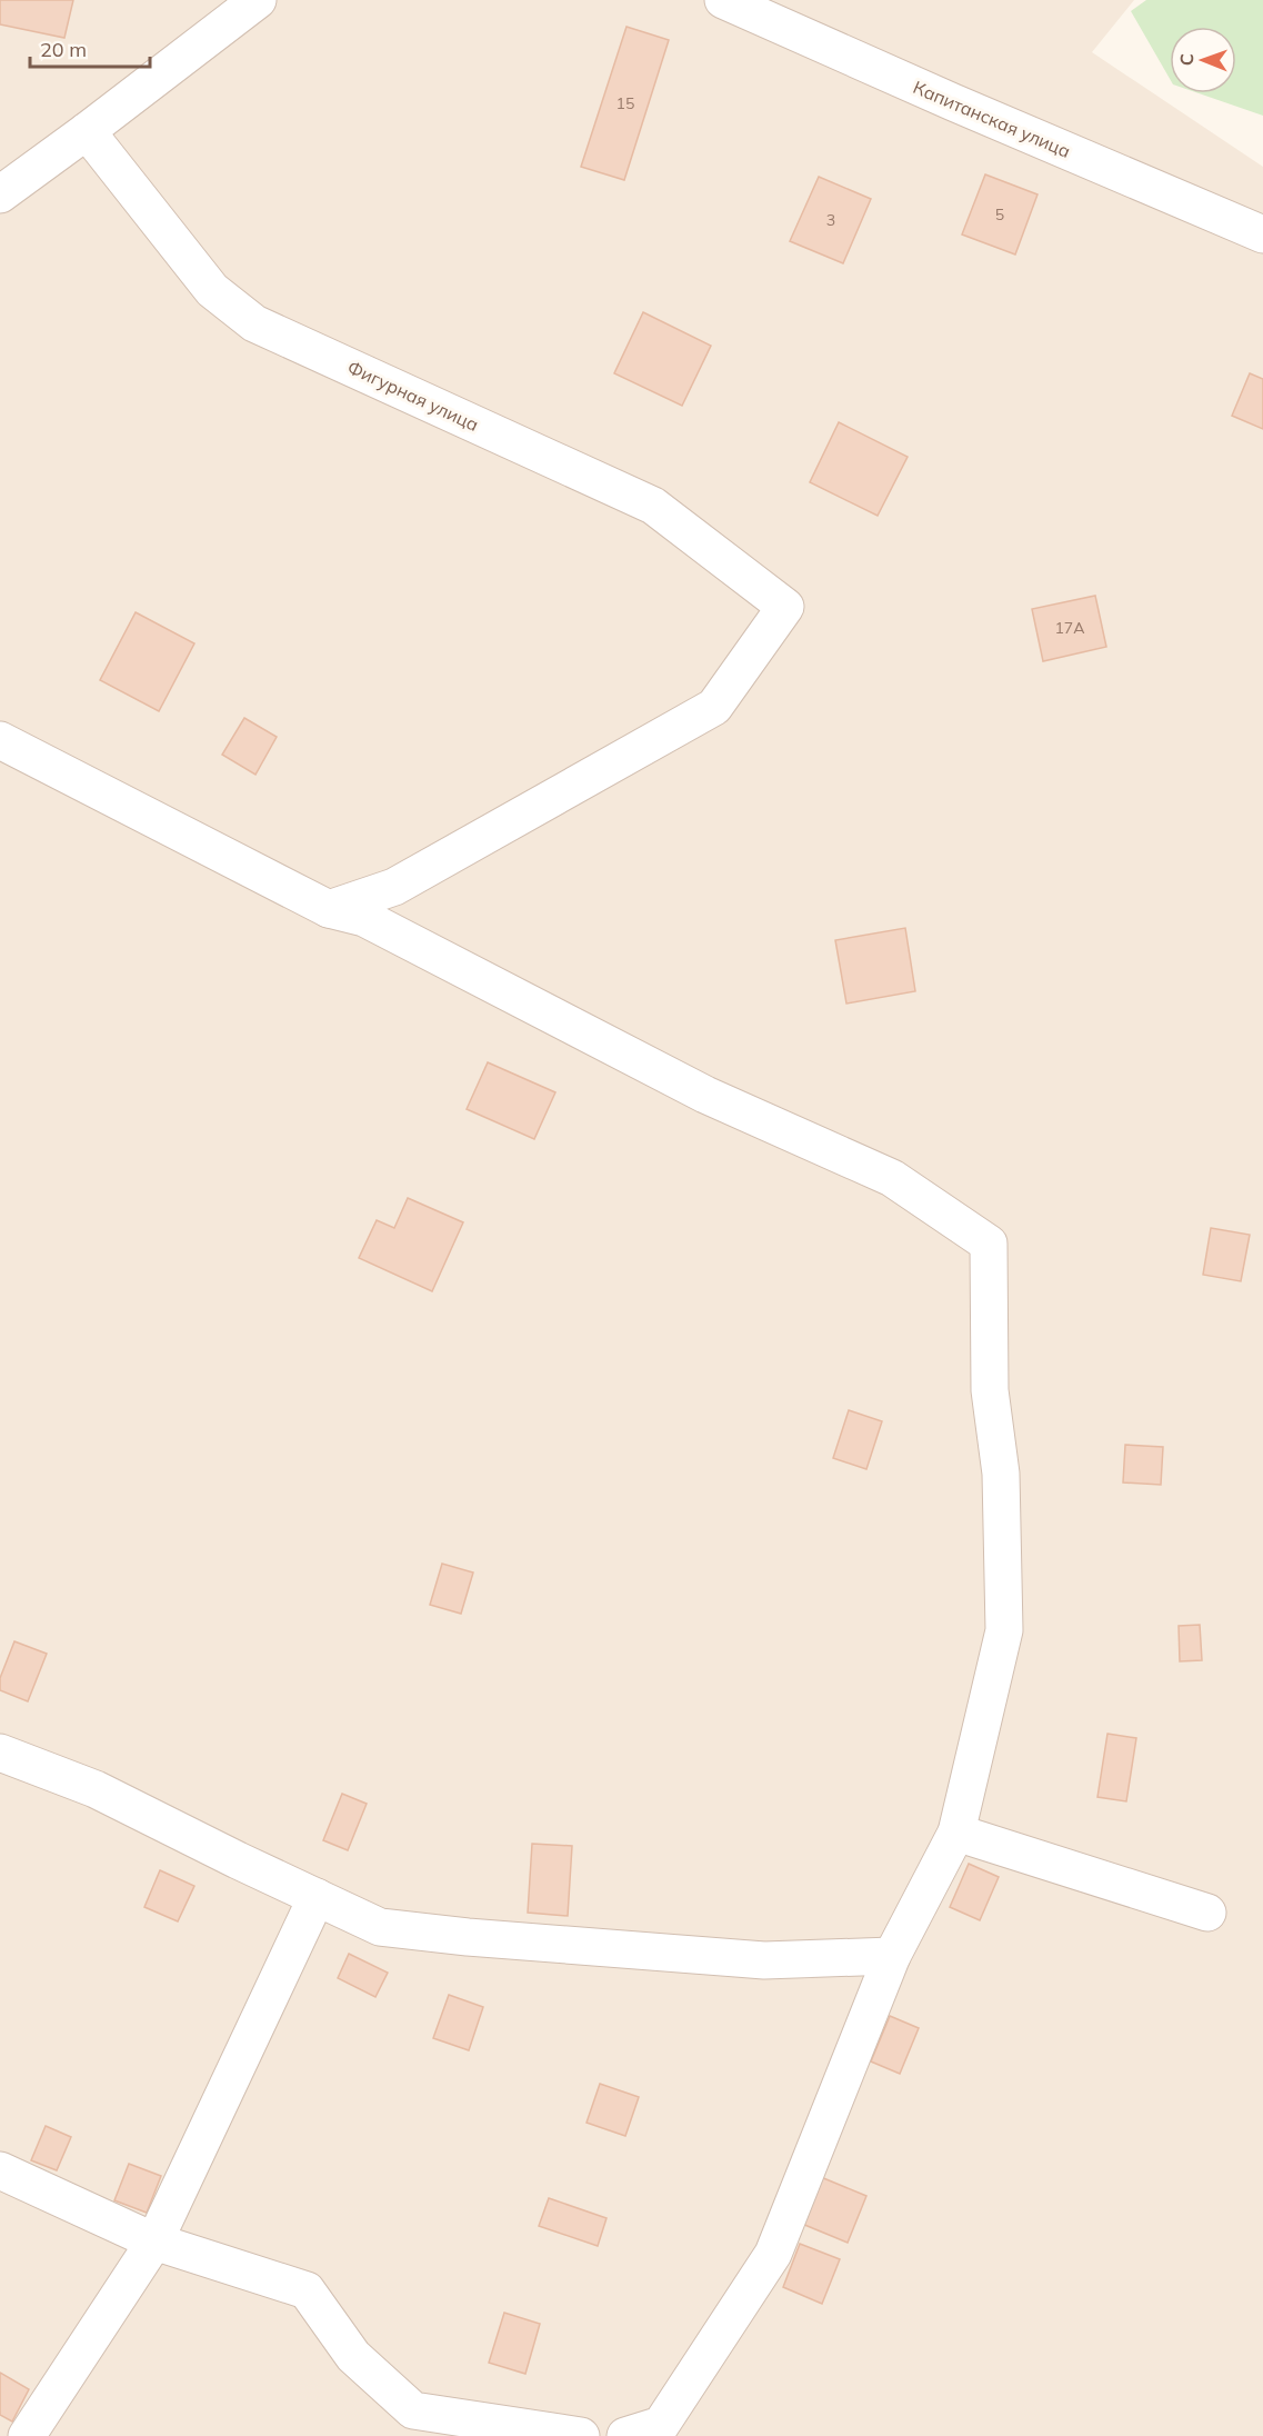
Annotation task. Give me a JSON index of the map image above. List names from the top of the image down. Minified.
{"streets":{"street":["Капитанская улица","Фигурная улица"]},"house_numbers":["15","5","3","17А"],"scale_bar":"20 m","north":"left"}
